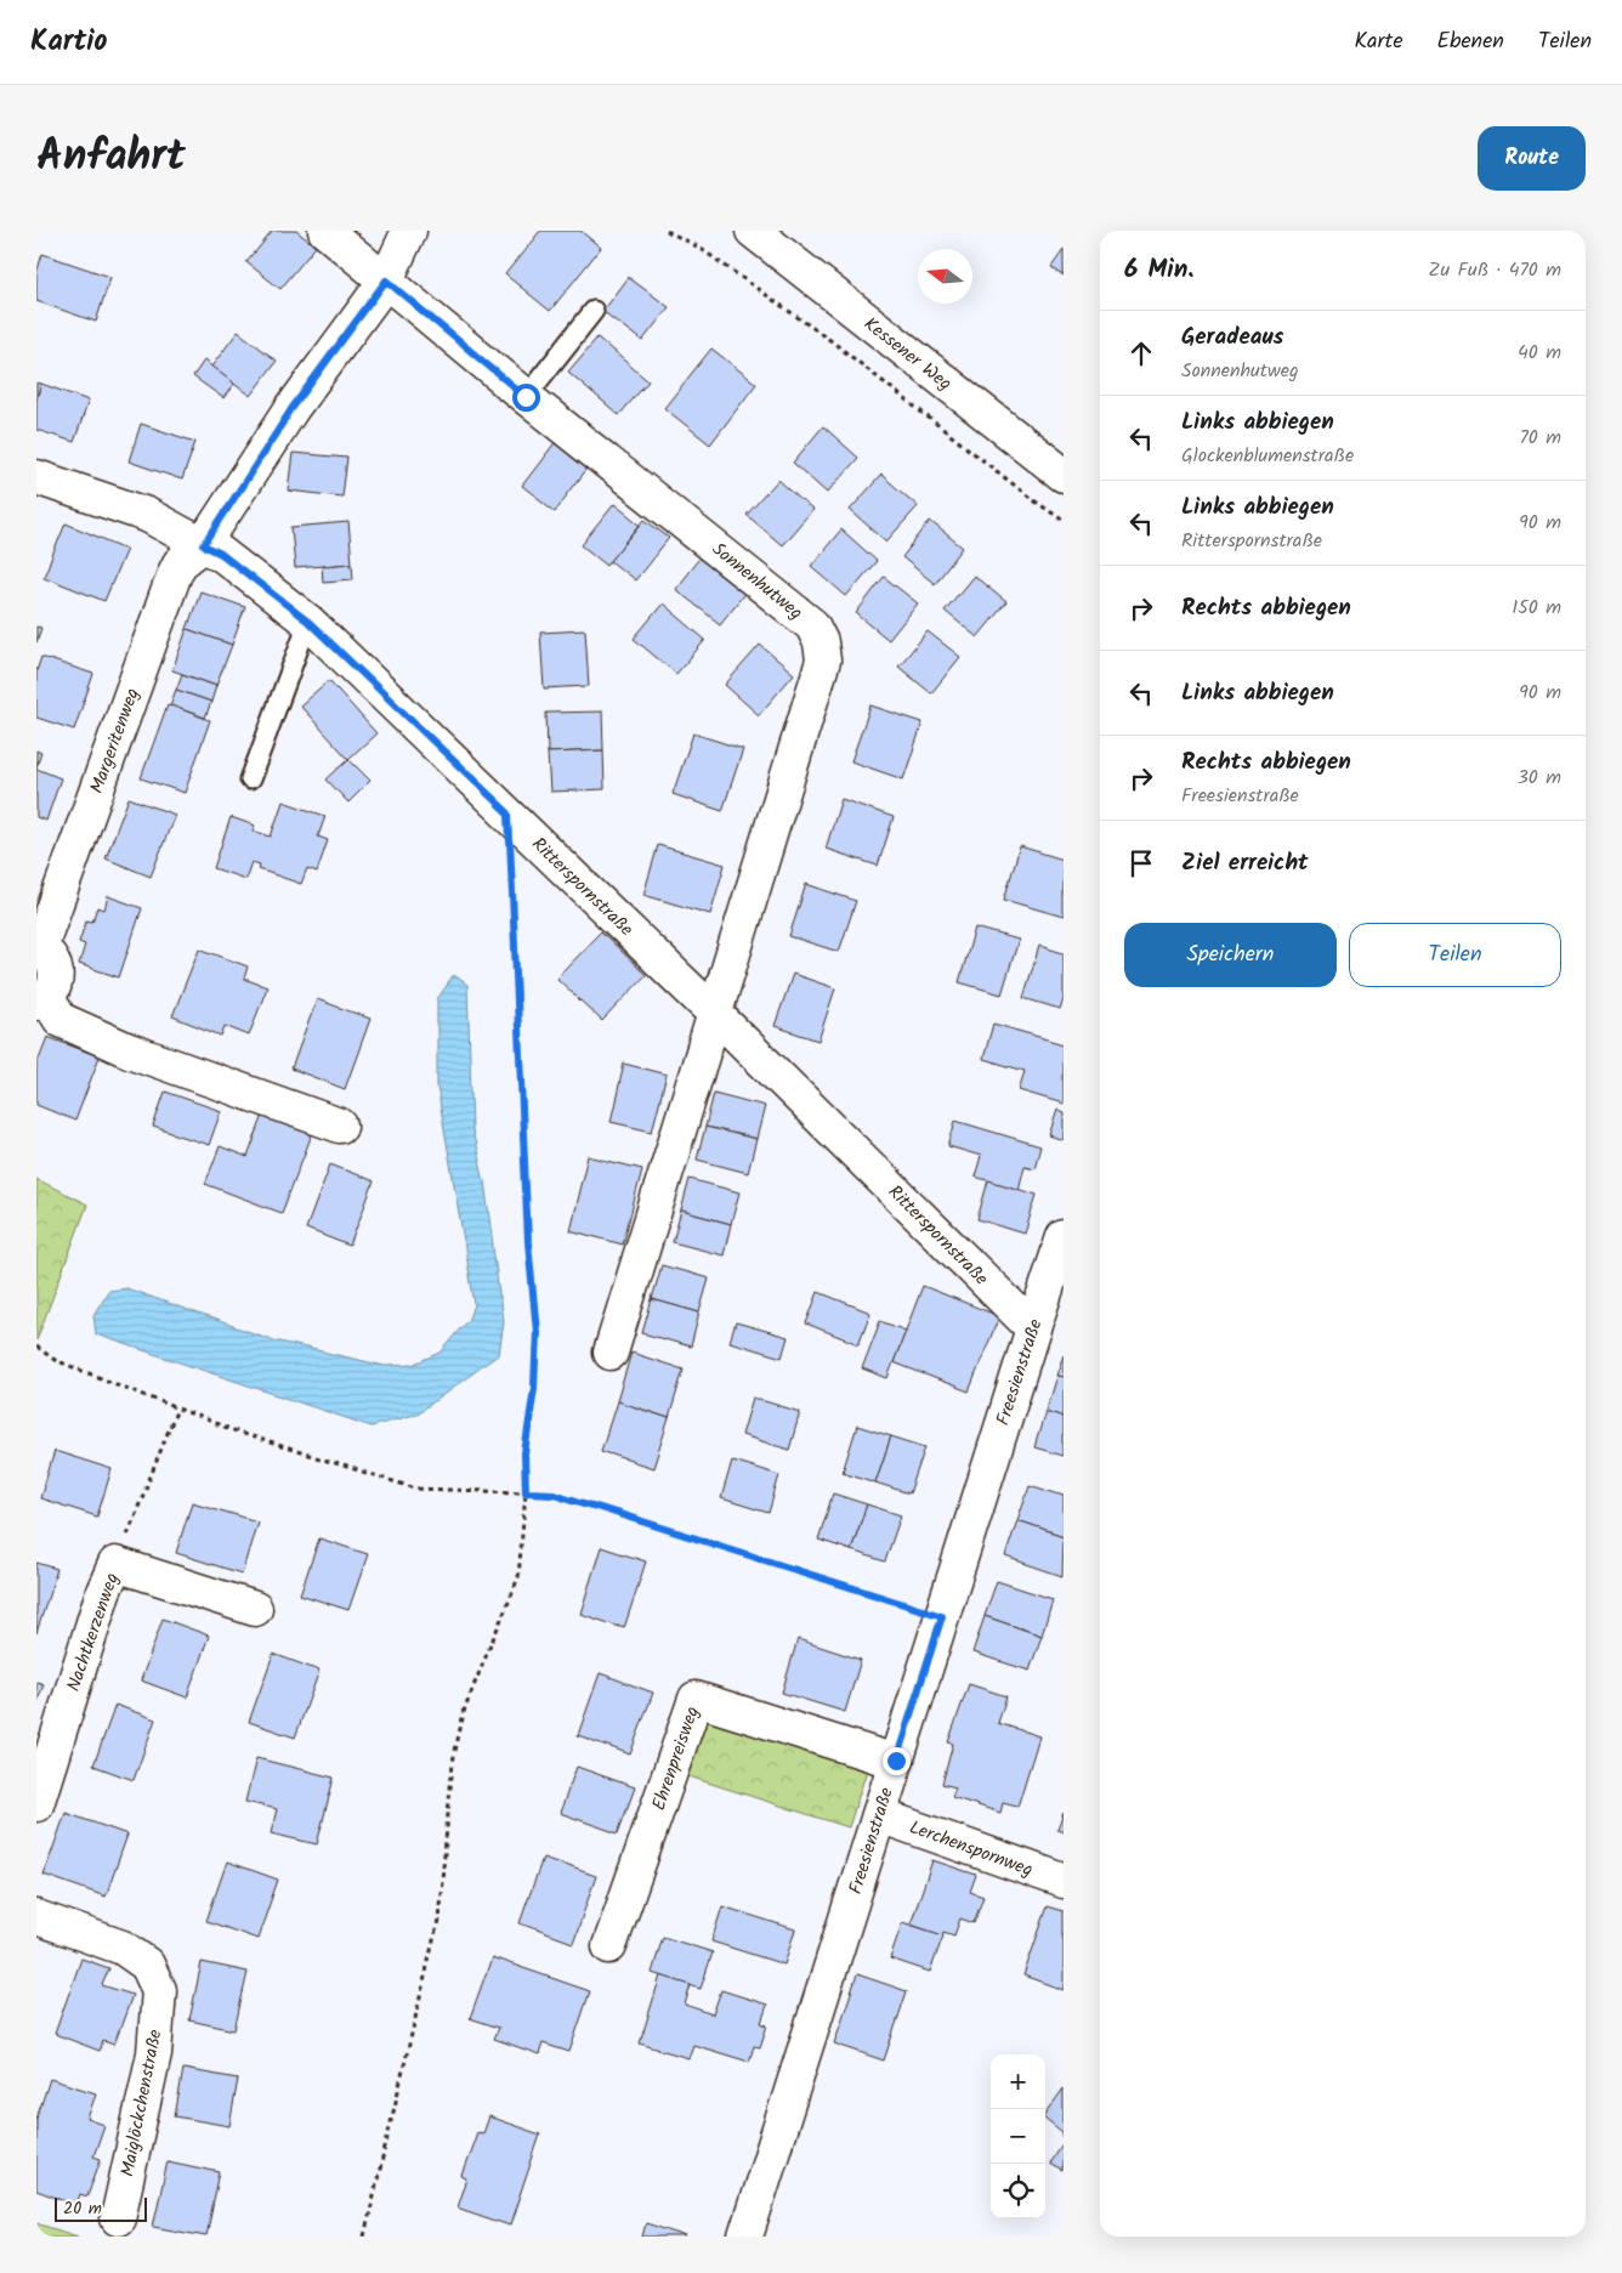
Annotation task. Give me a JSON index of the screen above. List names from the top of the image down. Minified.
{"streets":{"street":["Kessener Weg","Sonnenhutweg","Margeritenweg","Ritterspornstraße","Freesienstraße","Nachtkerzenweg","Ehrenpreisweg","Lerchenspornweg","Maiglöckchenstraße"]},"crossings":[["Sonnenhutweg","Ritterspornstraße"],["Margeritenweg","Ritterspornstraße"],["Ritterspornstraße","Freesienstraße"],["Freesienstraße","Ehrenpreisweg"],["Freesienstraße","Lerchenspornweg"]],"scale_bar":"20 m","north":"left","page":{"header":"Kartio","nav":["Karte","Ebenen","Teilen"],"title":"Anfahrt","buttons":["Route",["Speichern","Teilen"]],"heading":["6 Min.","Zu Fuß · 470 m"],"list":[["Geradeaus","Sonnenhutweg","40 m"],["Links abbiegen","Glockenblumenstraße","70 m"],["Links abbiegen","Ritterspornstraße","90 m"],["Rechts abbiegen","150 m"],["Links abbiegen","90 m"],["Rechts abbiegen","Freesienstraße","30 m"],"Ziel erreicht"],"map_buttons":["+","−"],"scale":"20 m"}}
